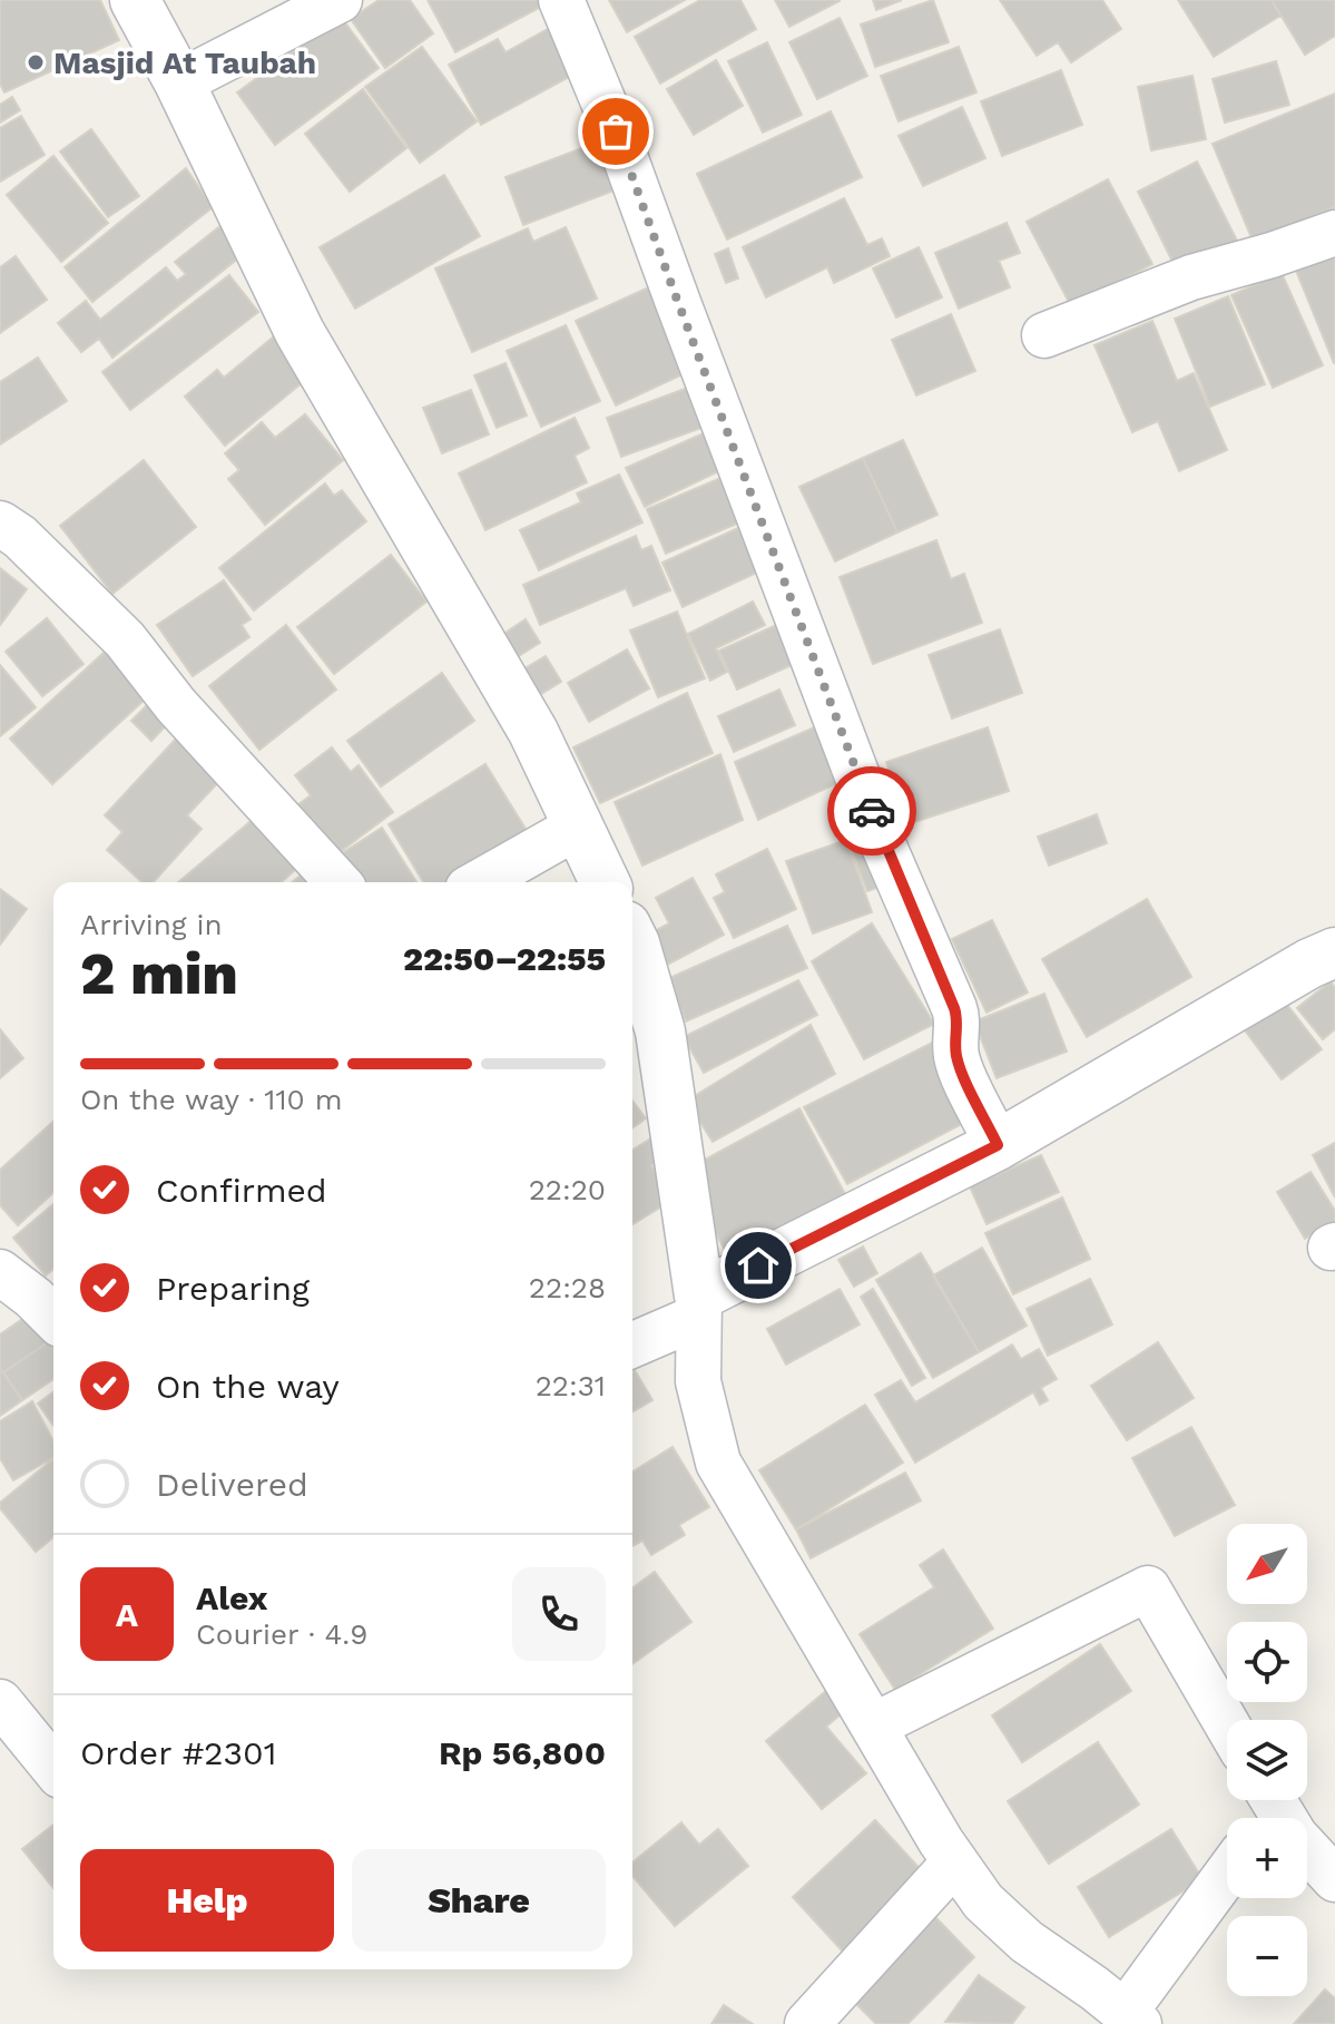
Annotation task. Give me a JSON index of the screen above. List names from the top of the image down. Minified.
{"places":["Masjid At Taubah"],"north":"bottom left","page":{"heading":["2 min","Arriving in","22:50–22:55"],"panel":["Alex","Courier · 4.9","Order #2301","Rp 56,800"],"bar":"On the way · 110 m","list":[["Confirmed","22:20"],["Preparing","22:28"],["On the way","22:31"],"Delivered"],"map_buttons":["+","−"],"round":"A","buttons":["Help","Share"]}}
